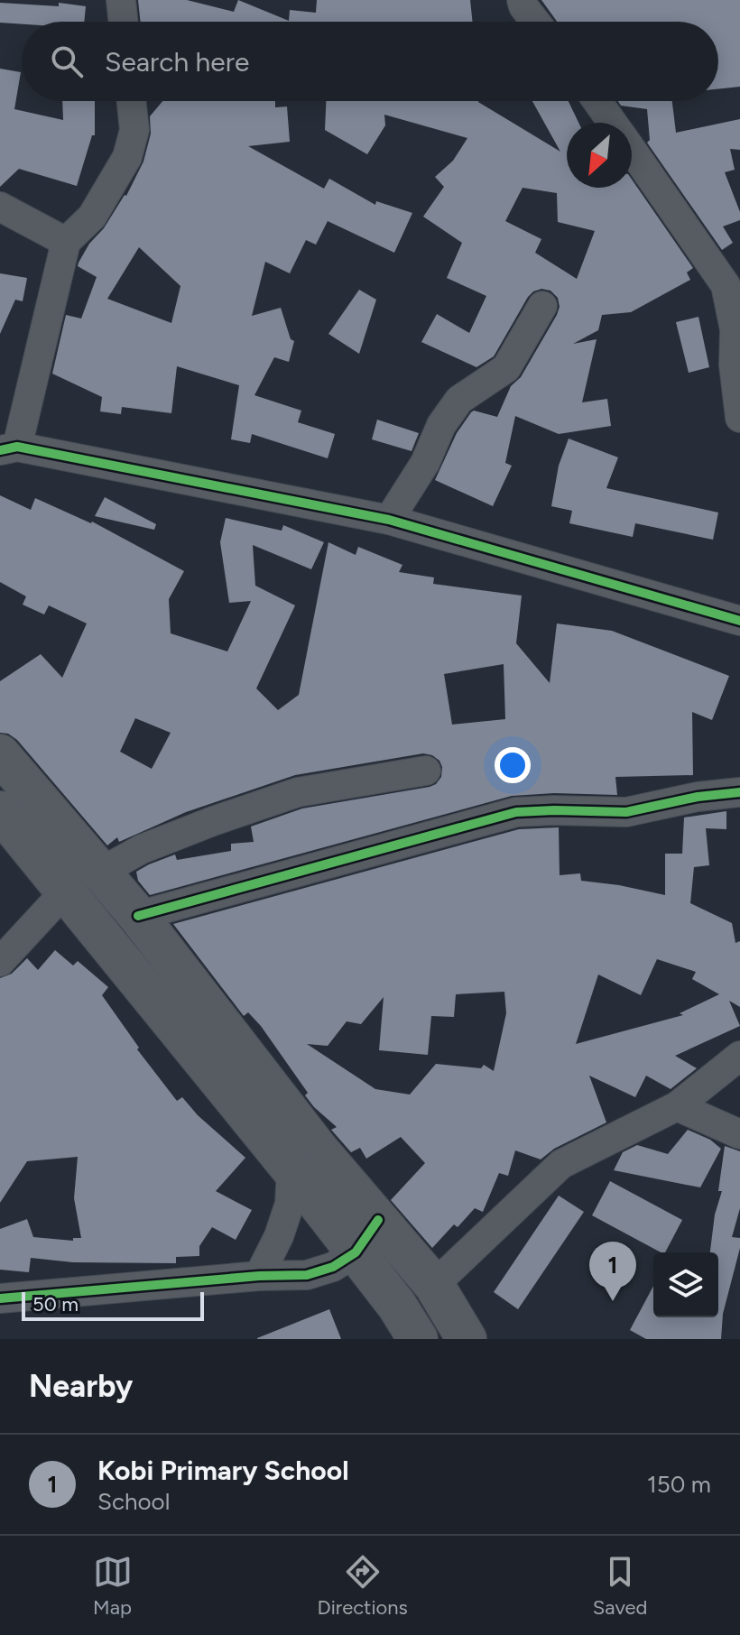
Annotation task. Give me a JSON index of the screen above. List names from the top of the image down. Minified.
{"scale_bar":"50 m","north":"bottom left","page":{"search":"Search here","pins":"1","scale":"50 m","heading":"Nearby","list":[{"mark":"1","name":"Kobi Primary School","note":"School","value":"150 m"}],"nav":["Map","Directions","Saved"]}}
